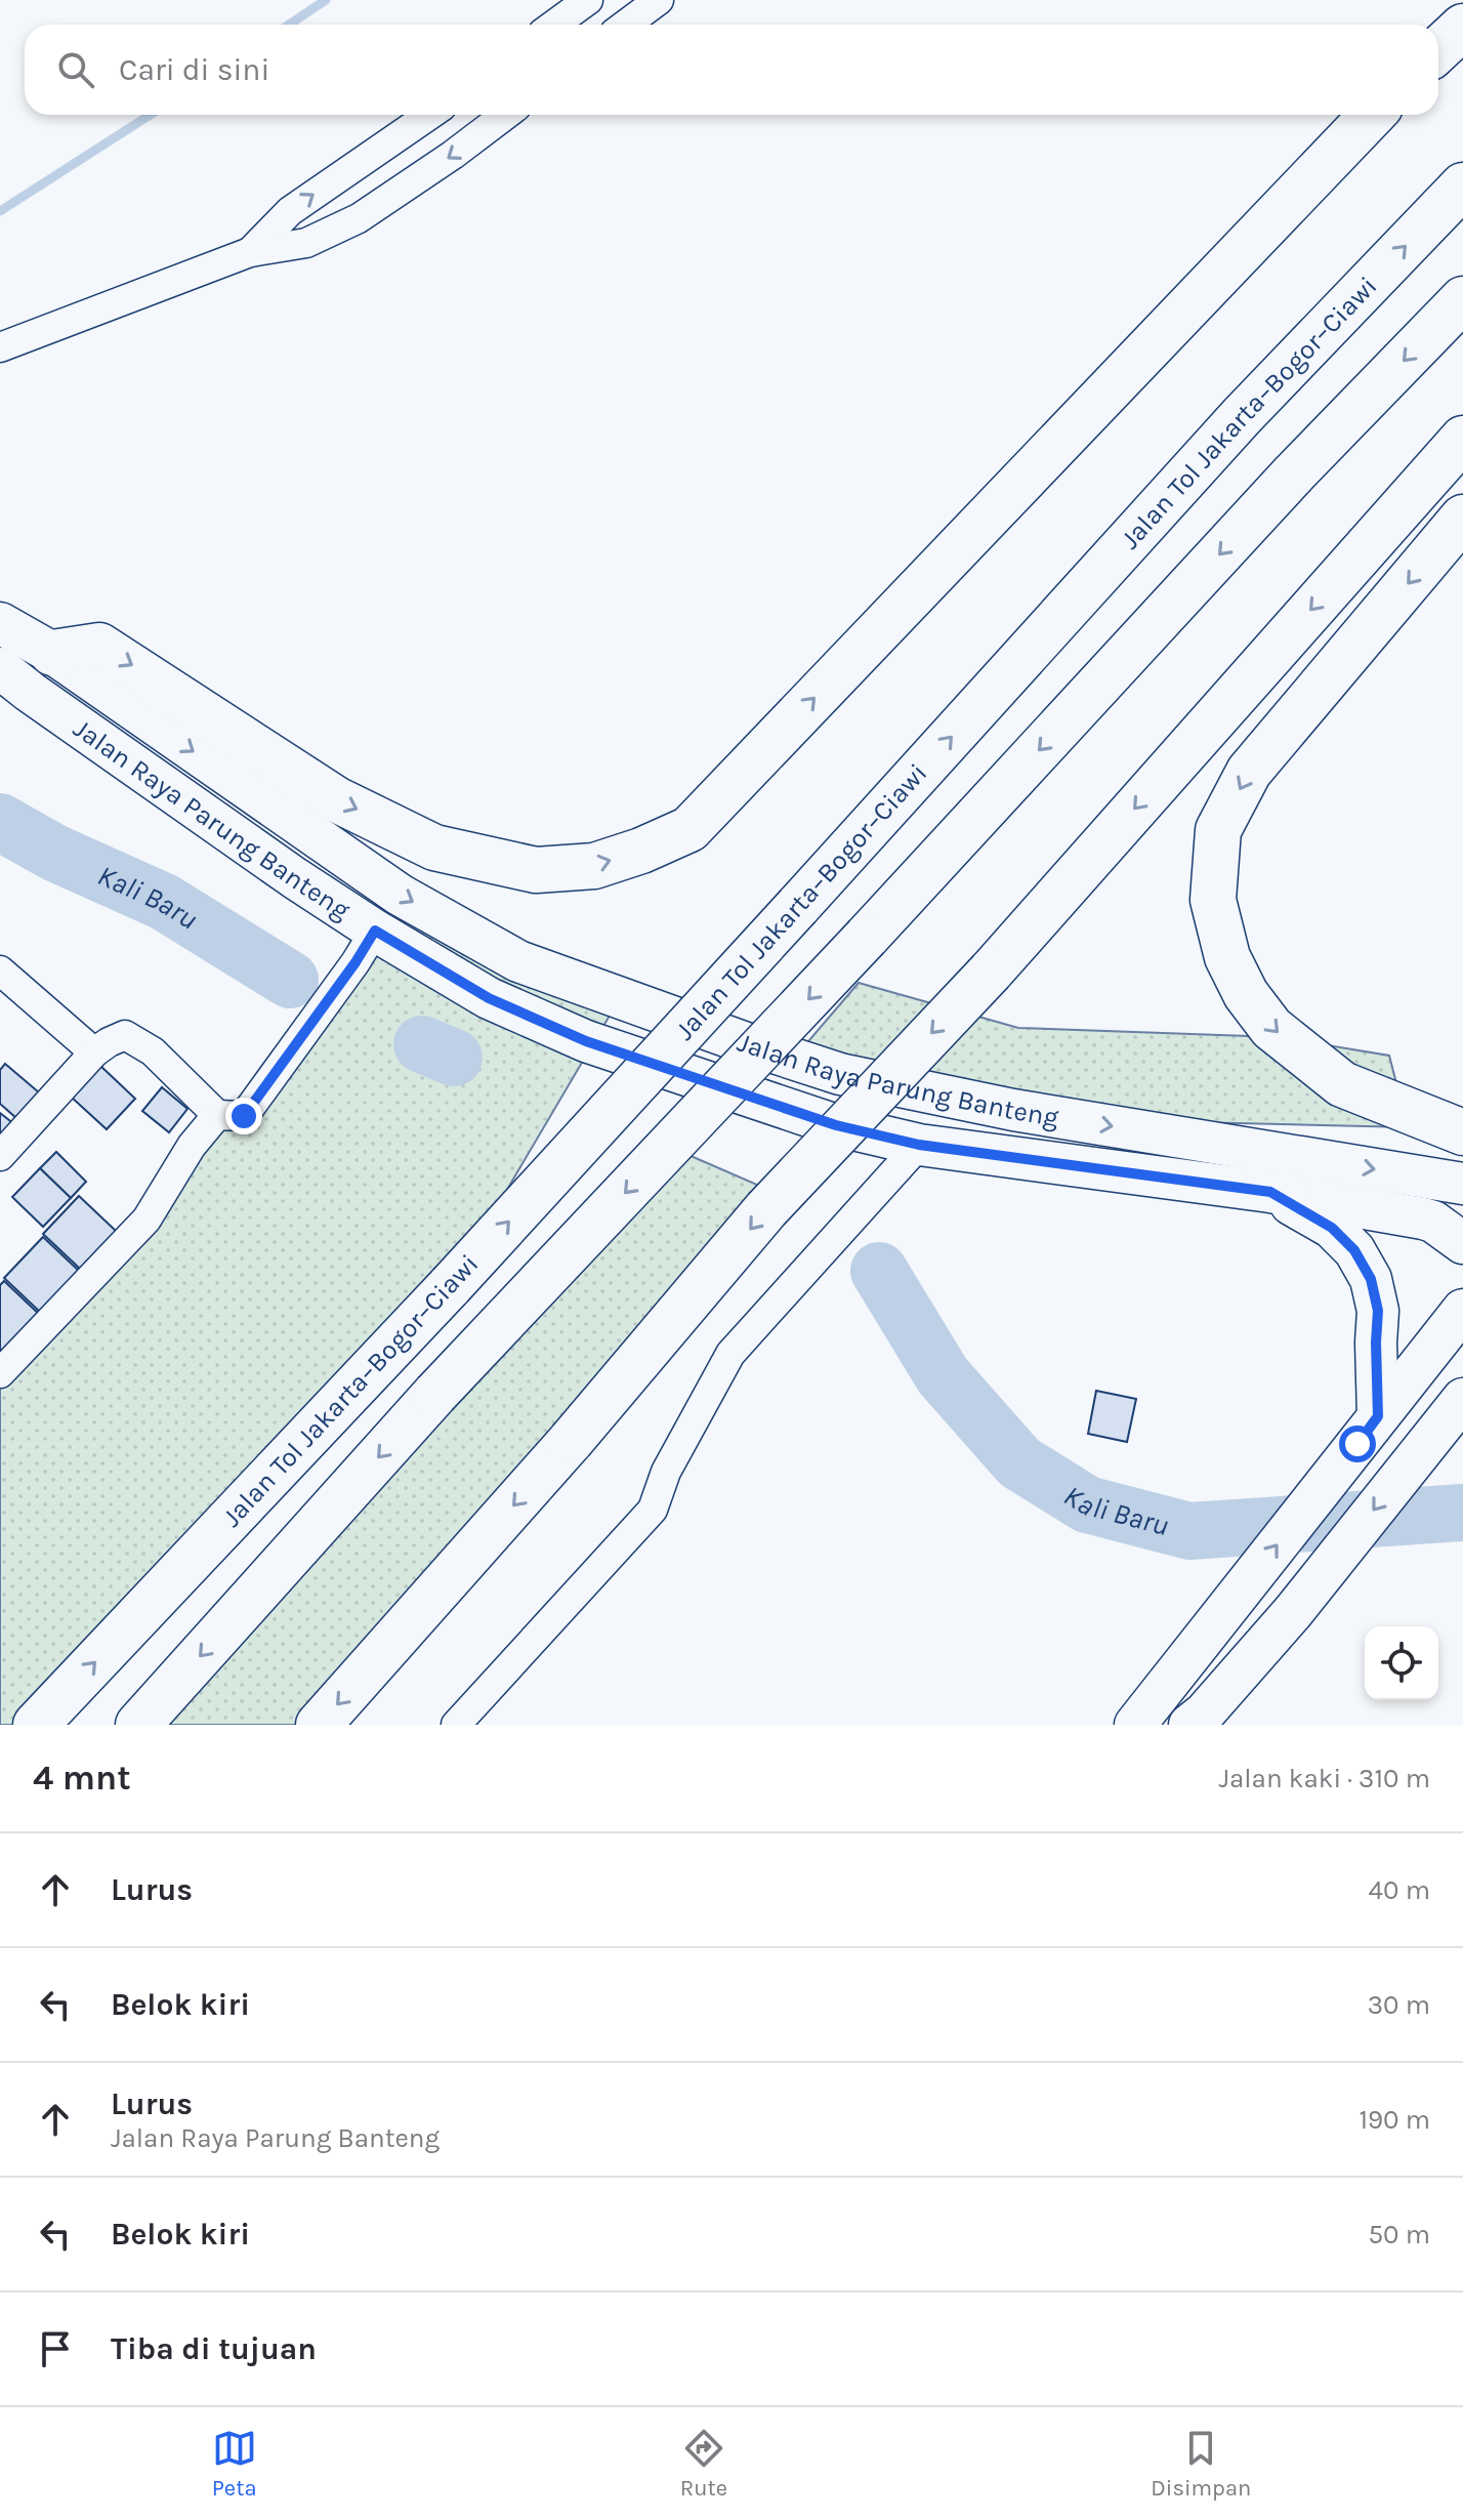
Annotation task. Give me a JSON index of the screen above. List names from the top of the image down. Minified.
{"streets":{"highway":["Jalan Tol Jakarta–Bogor–Ciawi"],"main road":["Jalan Raya Parung Banteng"]},"water":["Kali Baru"],"page":{"search":"Cari di sini","heading":["4 mnt","Jalan kaki · 310 m"],"list":[["Lurus","40 m"],["Belok kiri","30 m"],["Lurus","Jalan Raya Parung Banteng","190 m"],["Belok kiri","50 m"],"Tiba di tujuan"],"nav":["Peta","Rute","Disimpan"]}}
